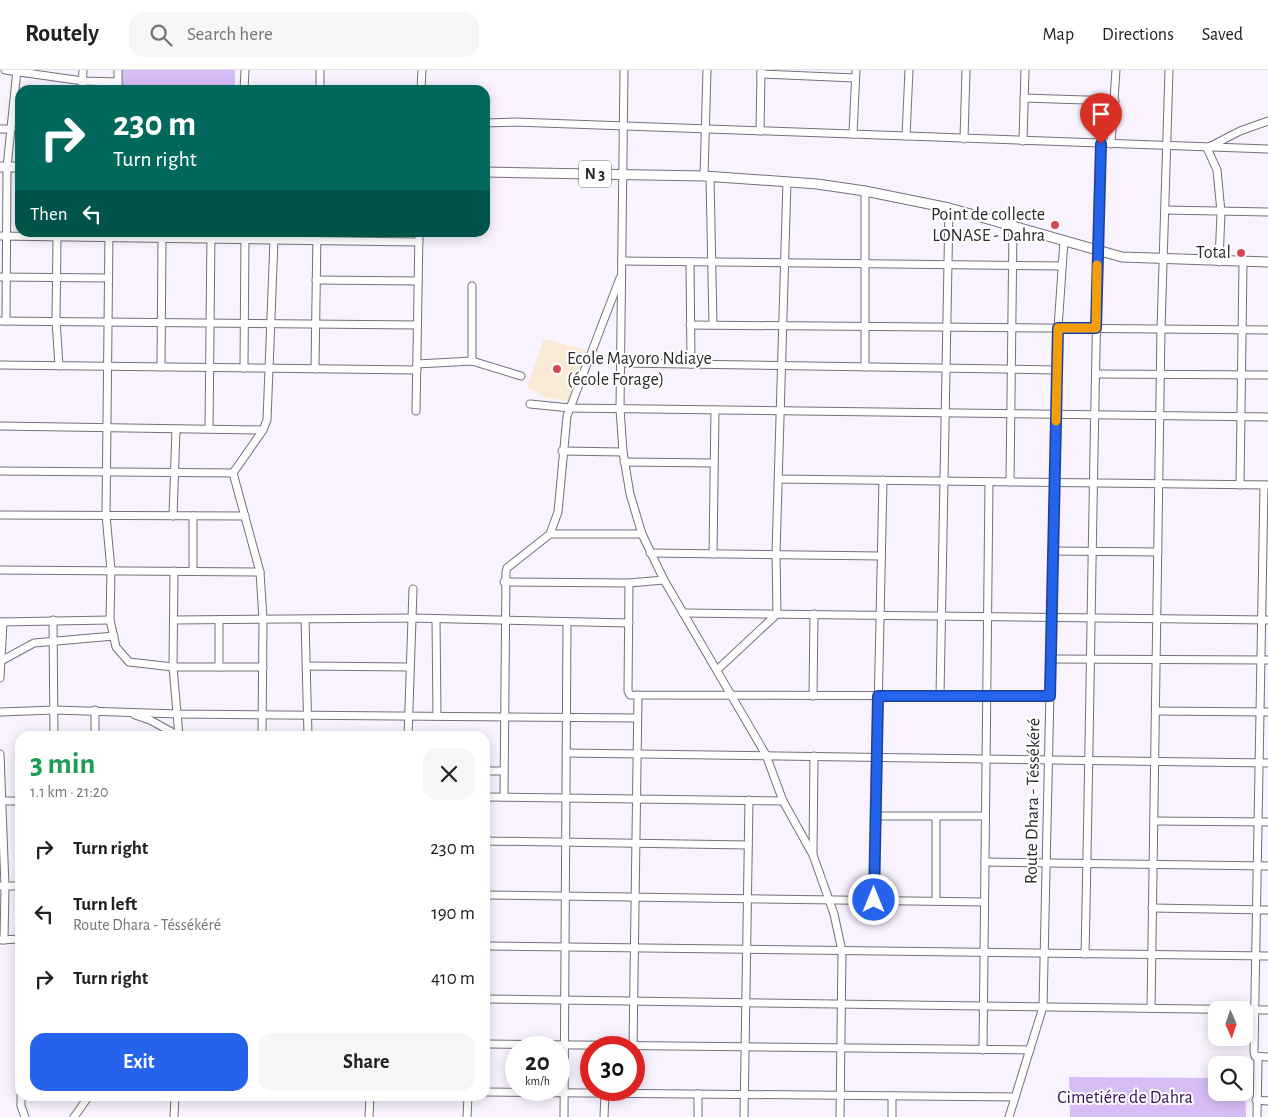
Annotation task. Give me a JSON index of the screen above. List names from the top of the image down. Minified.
{"streets":{"main road":["N 3"],"street":["Route Dhara - Téssékéré"]},"crossings":[["N 3","Route Dhara - Téssékéré"]],"parks":["Cimetiére de Dahra"],"places":["Point de collecte LONASE - Dahra","Total","Ecole Mayoro Ndiaye (école Forage)"],"north":"bottom","page":{"header":"Routely","search":"Search here","nav":["Map","Directions","Saved"],"turn":["230 m","Turn right"],"then":"Then","heading":["3 min","1.1 km · 21:20"],"list":[{"name":"Turn right","value":"230 m"},{"name":"Turn left","note":"Route Dhara - Téssékéré","value":"190 m"},{"name":"Turn right","value":"410 m"}],"buttons":["Exit","Share"],"speed":"20 km/h","limit":"30"}}
